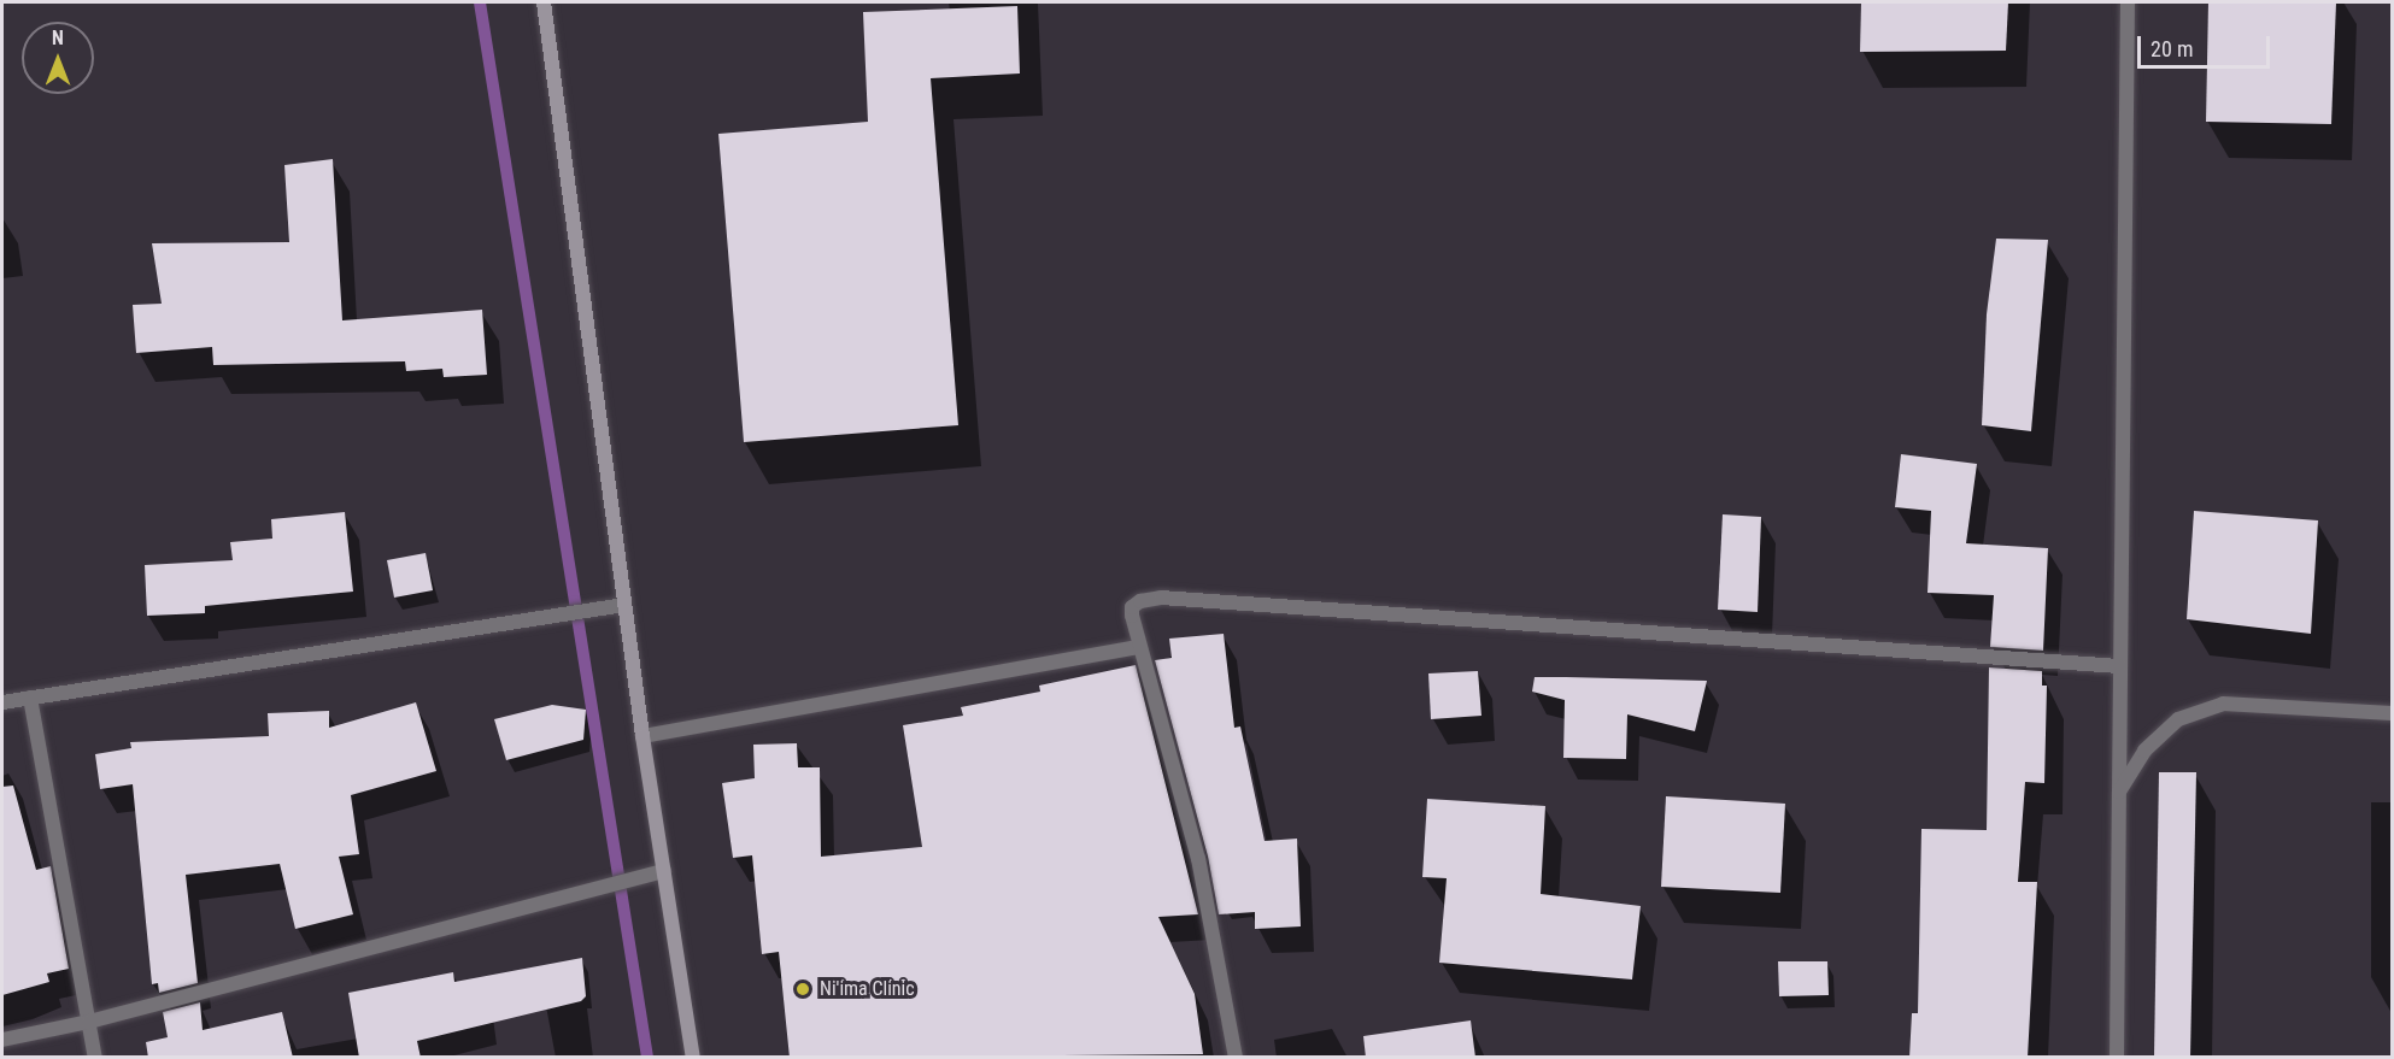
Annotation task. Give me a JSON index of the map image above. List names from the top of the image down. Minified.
{"places":["Ni'ima Clinic"],"scale_bar":"20 m","north":"top"}
